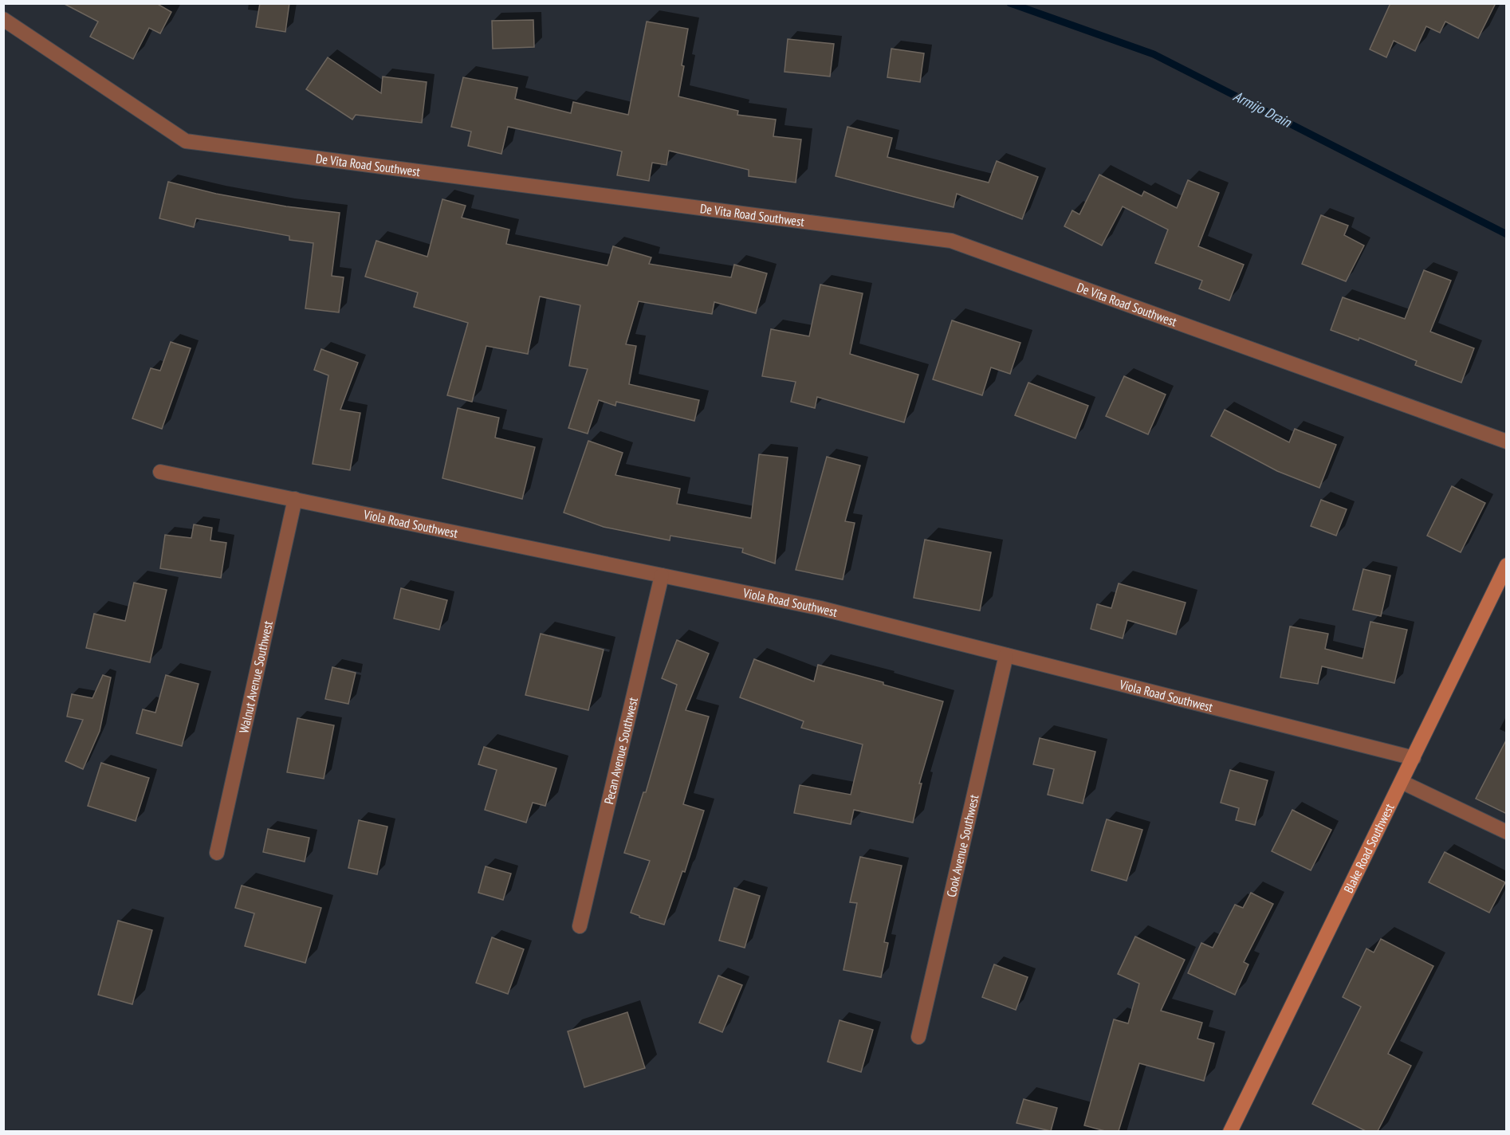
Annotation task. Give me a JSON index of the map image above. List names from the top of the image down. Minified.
{"streets":{"street":["De Vita Road Southwest","Viola Road Southwest","Walnut Avenue Southwest","Pecan Avenue Southwest","Cook Avenue Southwest","Blake Road Southwest"]},"crossings":[["Viola Road Southwest","Walnut Avenue Southwest"],["Viola Road Southwest","Pecan Avenue Southwest"],["Viola Road Southwest","Cook Avenue Southwest"],["Viola Road Southwest","Blake Road Southwest"]],"water":["Armijo Drain"]}
